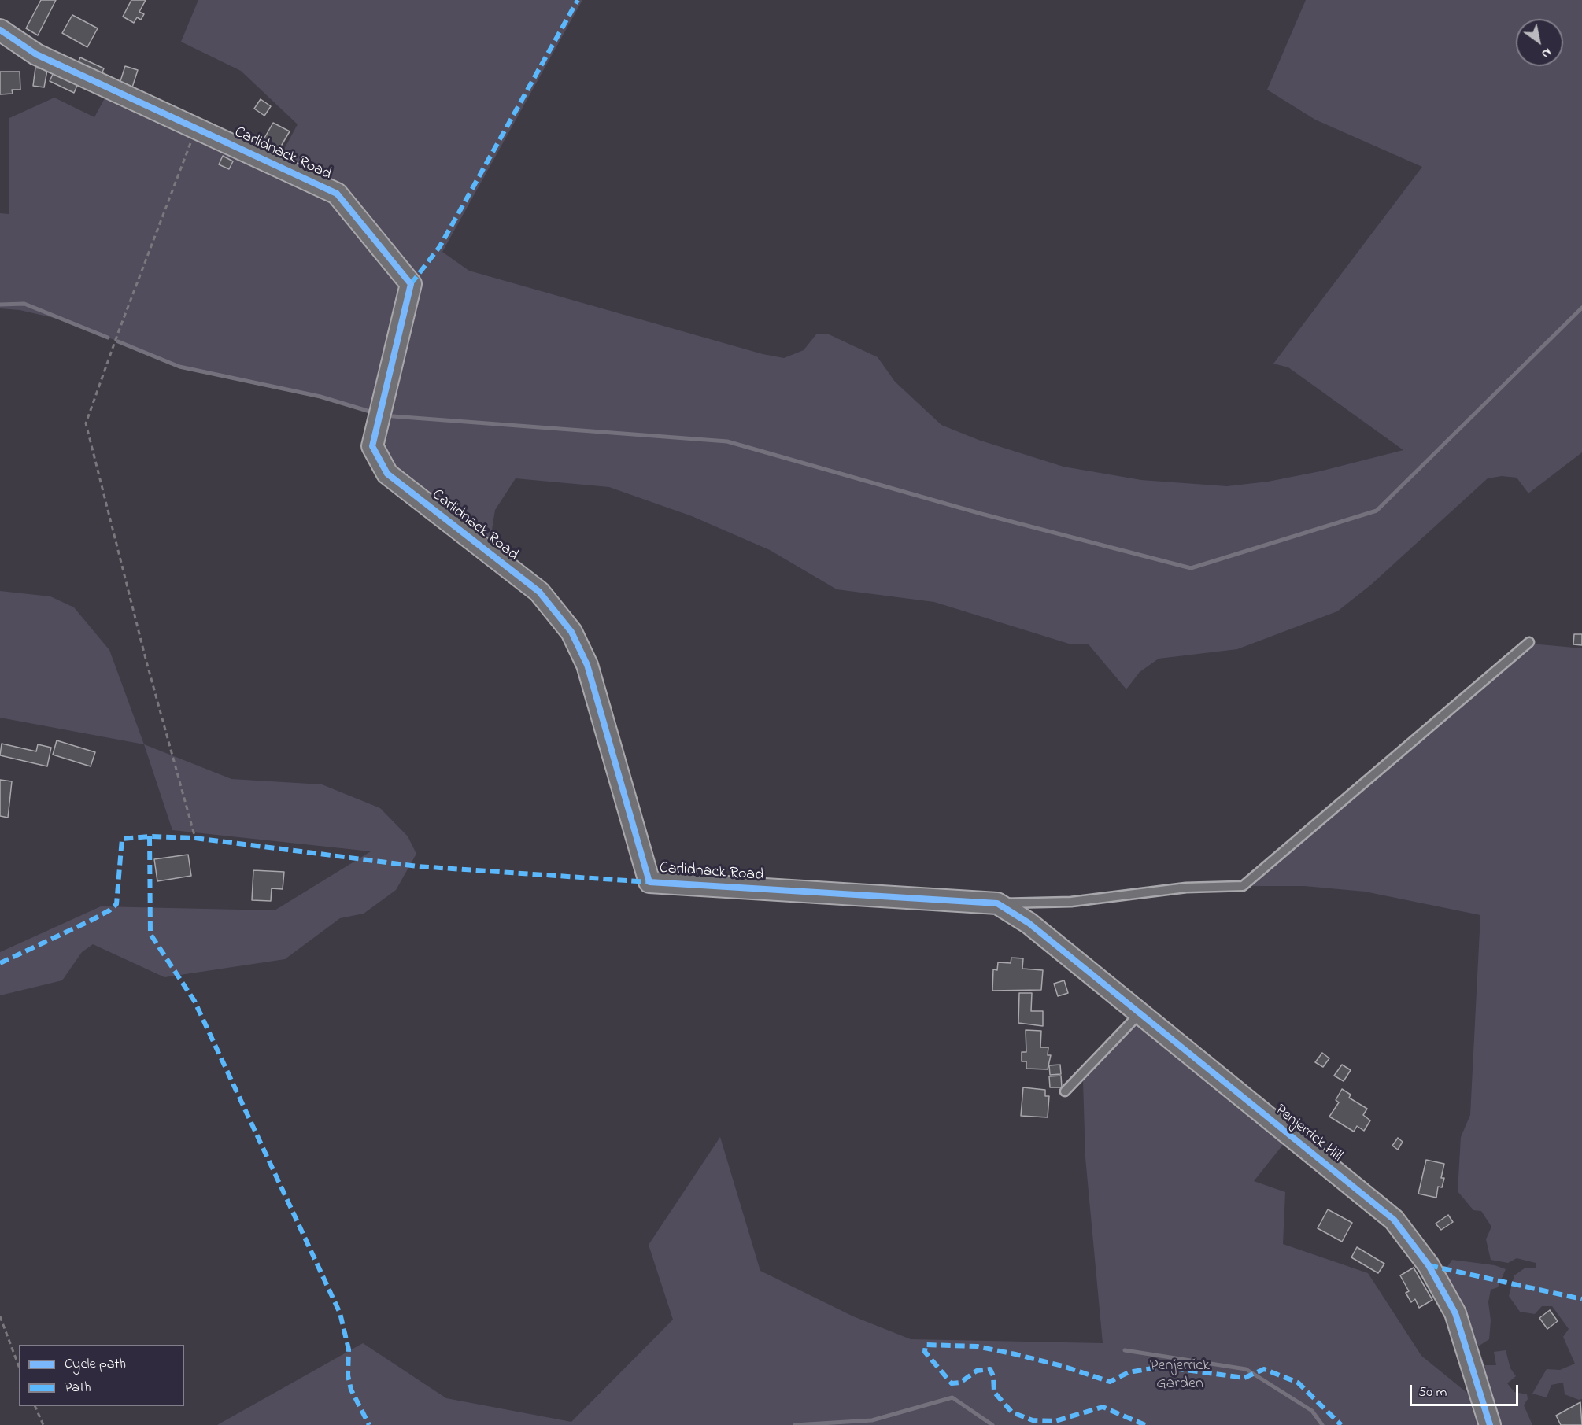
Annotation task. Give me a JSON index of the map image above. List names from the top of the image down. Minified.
{"streets":{"street":["Carlidnack Road","Penjerrick Hill"]},"crossings":[["Carlidnack Road","Penjerrick Hill"]],"parks":["Penjerrick Garden"],"legend":["Cycle path","Path"],"scale_bar":"50 m","north":"bottom right"}
